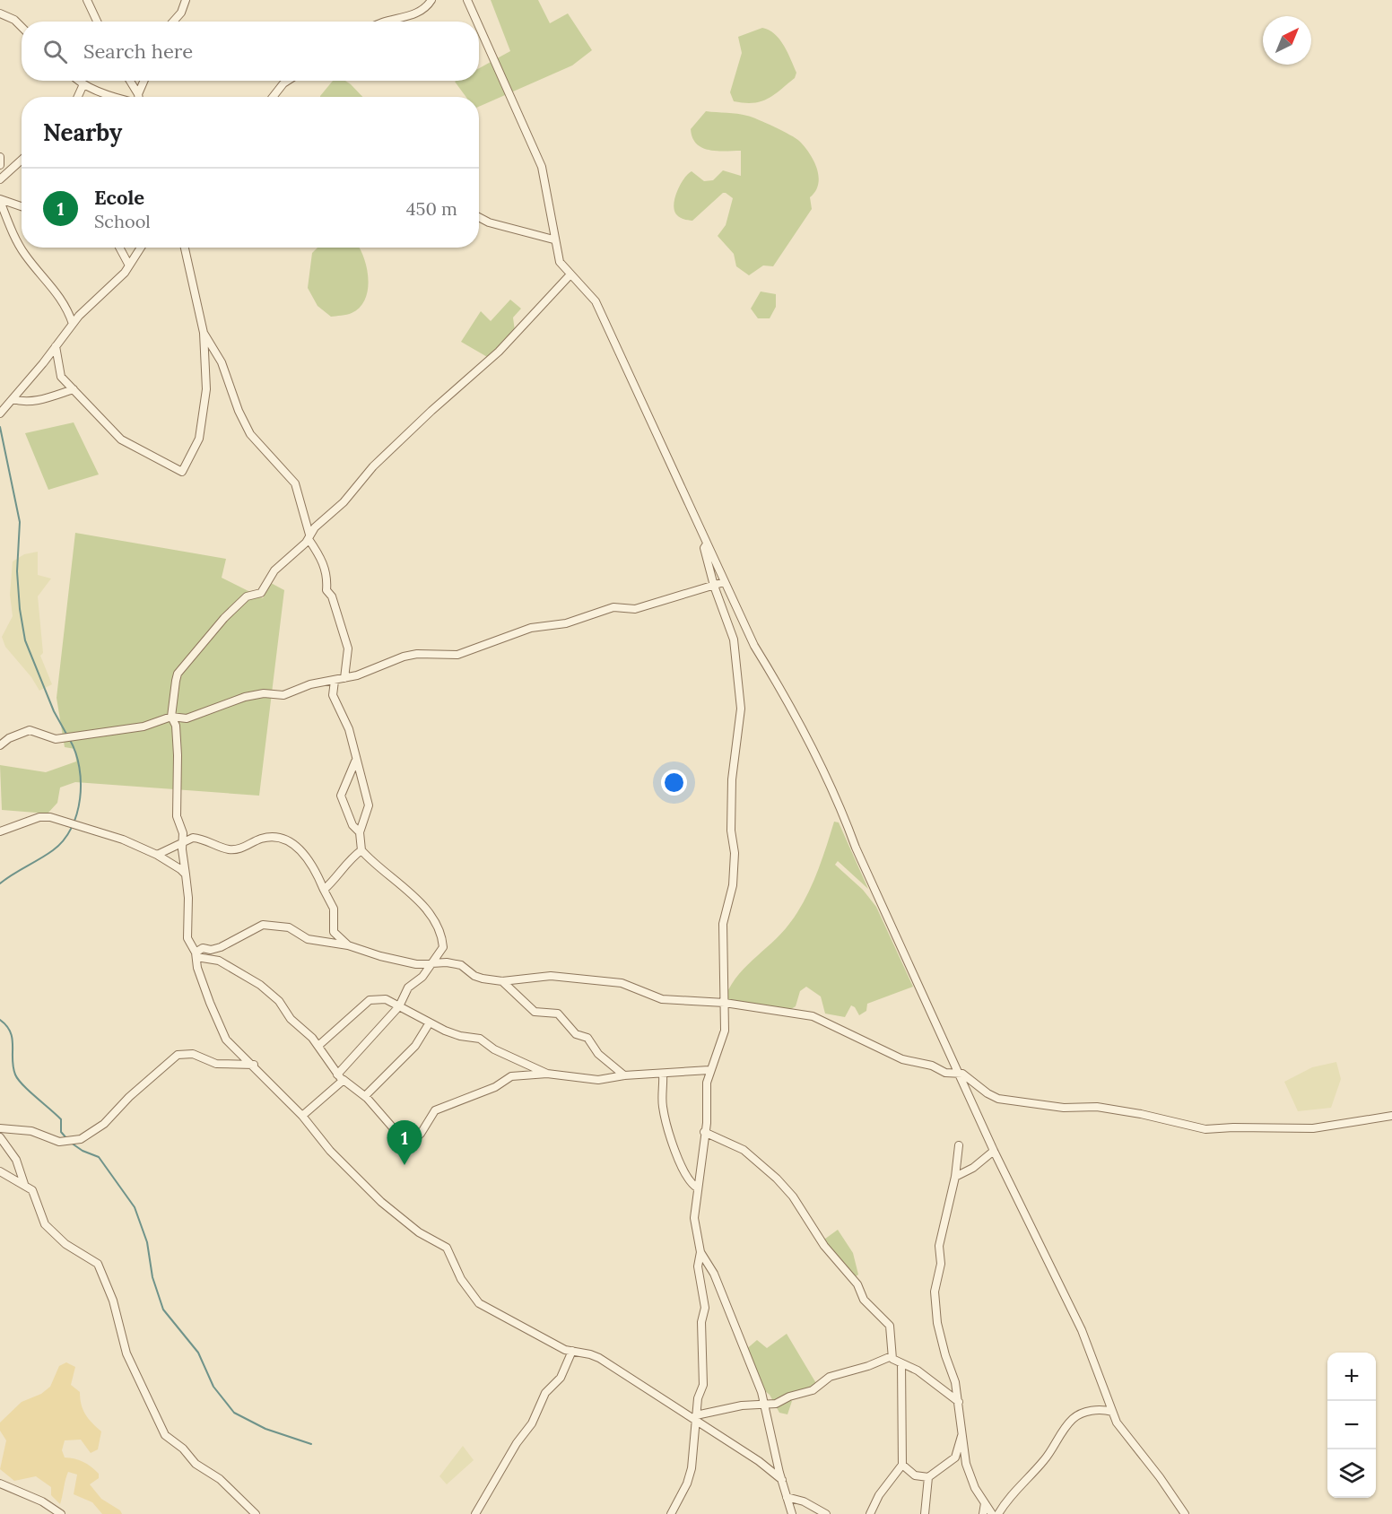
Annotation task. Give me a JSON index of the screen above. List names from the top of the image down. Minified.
{"north":"top right","page":{"search":"Search here","heading":"Nearby","list":[{"mark":"1","name":"Ecole","note":"School","value":"450 m"}],"pins":"1","map_buttons":["+","−"]}}
